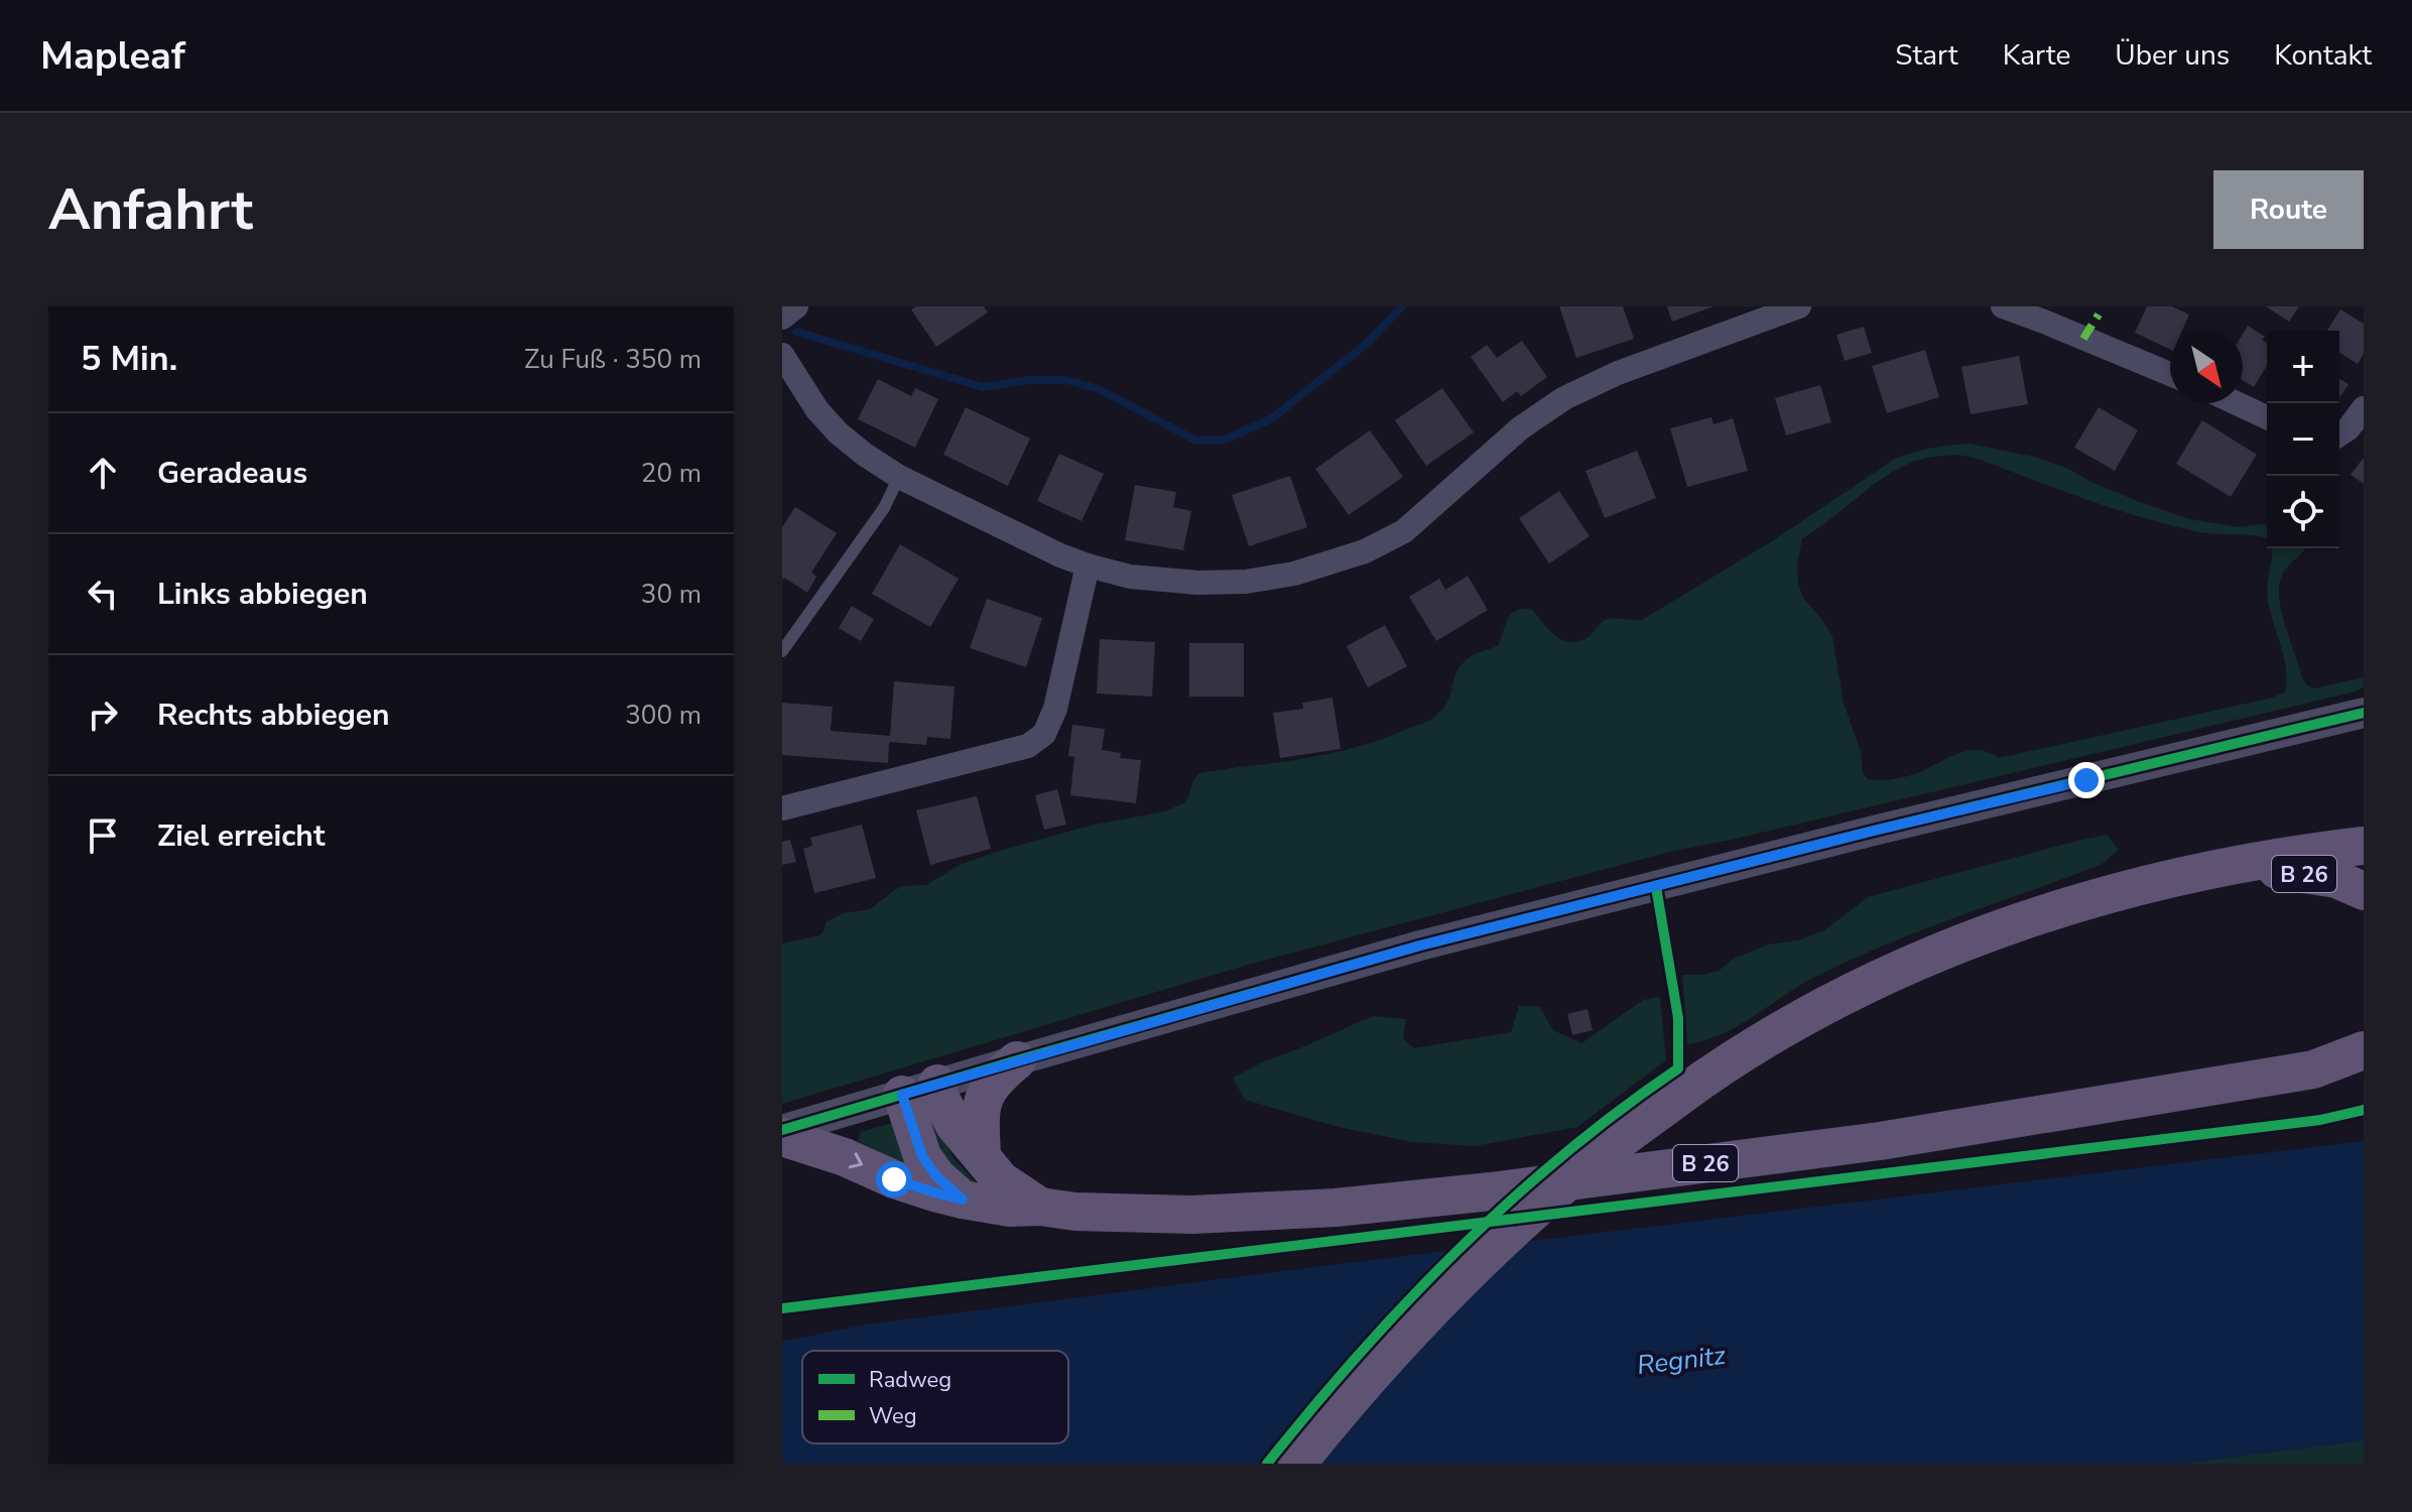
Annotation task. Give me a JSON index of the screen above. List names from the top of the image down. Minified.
{"streets":{"main road":["B 26"]},"water":["Regnitz"],"legend":["Radweg","Weg"],"north":"bottom right","page":{"header":"Mapleaf","nav":["Start","Karte","Über uns","Kontakt"],"buttons":"Route","title":"Anfahrt","heading":["5 Min.","Zu Fuß · 350 m"],"map_buttons":["+","−"],"list":[["Geradeaus","20 m"],["Links abbiegen","30 m"],["Rechts abbiegen","300 m"],"Ziel erreicht"]}}
